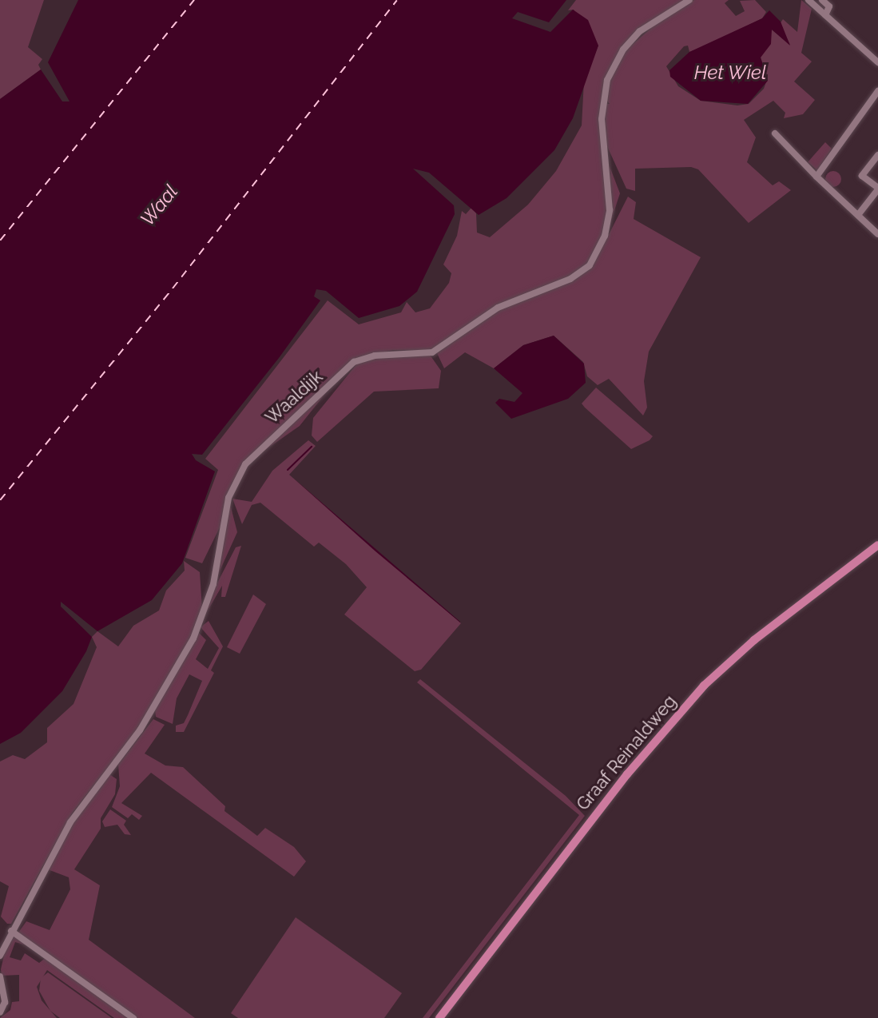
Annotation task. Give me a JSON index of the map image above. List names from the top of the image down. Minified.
{"streets":{"main road":["Graaf Reinaldweg"],"street":["Waaldijk"]},"water":["Het Wiel","Waal"]}
